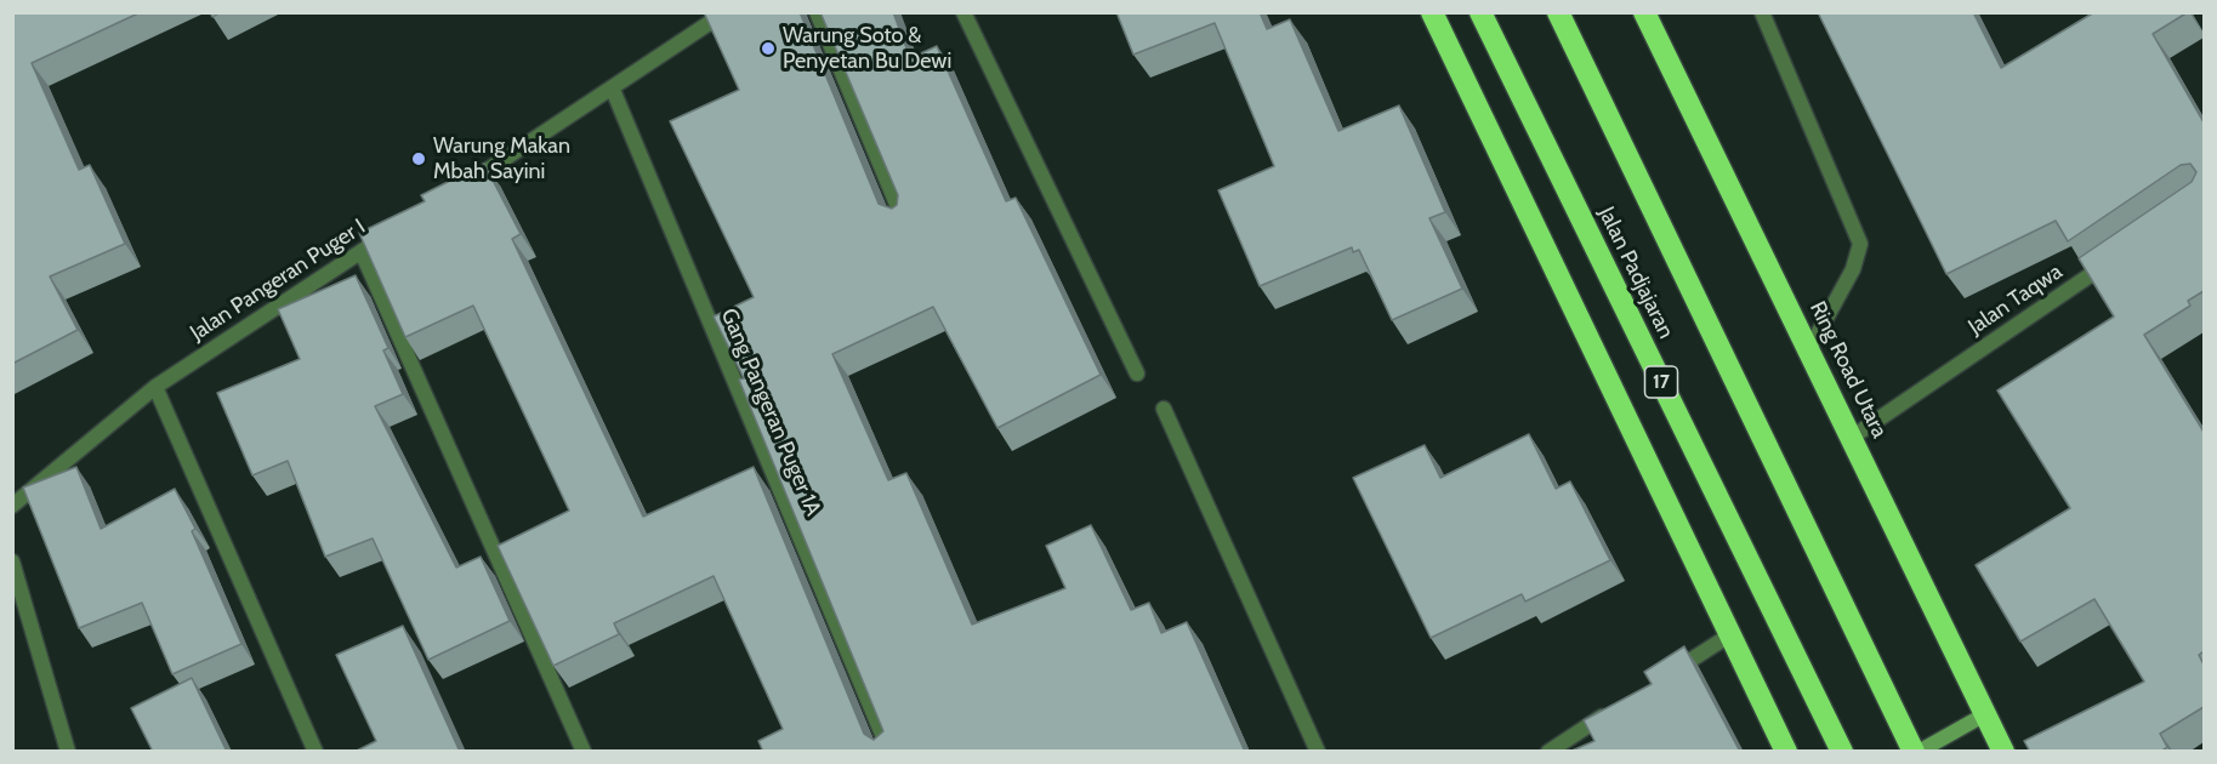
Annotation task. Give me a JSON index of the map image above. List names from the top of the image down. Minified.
{"streets":{"highway":["Jalan Padjajaran","Ring Road Utara","17"],"street":["Jalan Pangeran Puger I","Jalan Taqwa","Gang Pangeran Puger 1A"]},"crossings":[["Jalan Taqwa","Ring Road Utara"]],"places":["Warung Soto & Penyetan Bu Dewi","Warung Makan Mbah Sayini"]}
